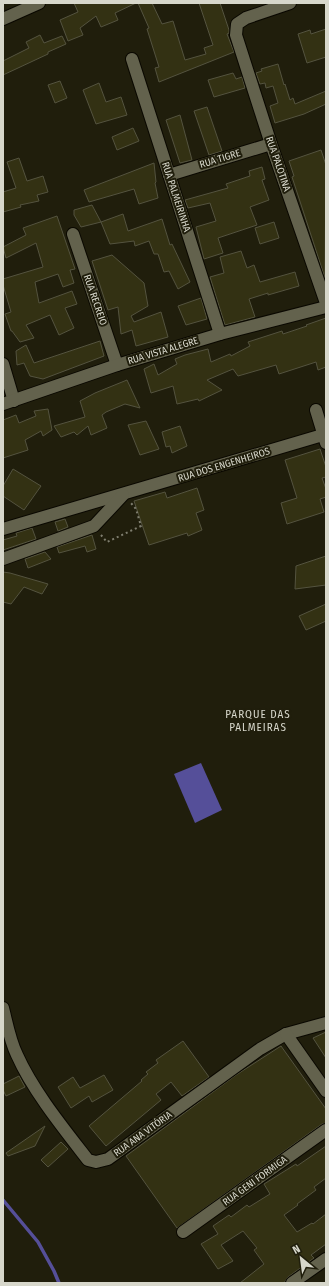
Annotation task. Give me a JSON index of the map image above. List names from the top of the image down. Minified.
{"streets":{"street":["RUA TIGRE","RUA PALOTINA","RUA PALMEIRINHA","RUA RECREIO","RUA VISTA ALEGRE","RUA DOS ENGENHEIROS","RUA ANA VITÓRIA","RUA GENI FORMIGA"]},"crossings":[["RUA TIGRE","RUA PALOTINA"],["RUA TIGRE","RUA PALMEIRINHA"],["RUA PALMEIRINHA","RUA VISTA ALEGRE"],["RUA RECREIO","RUA VISTA ALEGRE"]],"districts":["PARQUE DAS PALMEIRAS"],"north":"top left"}
